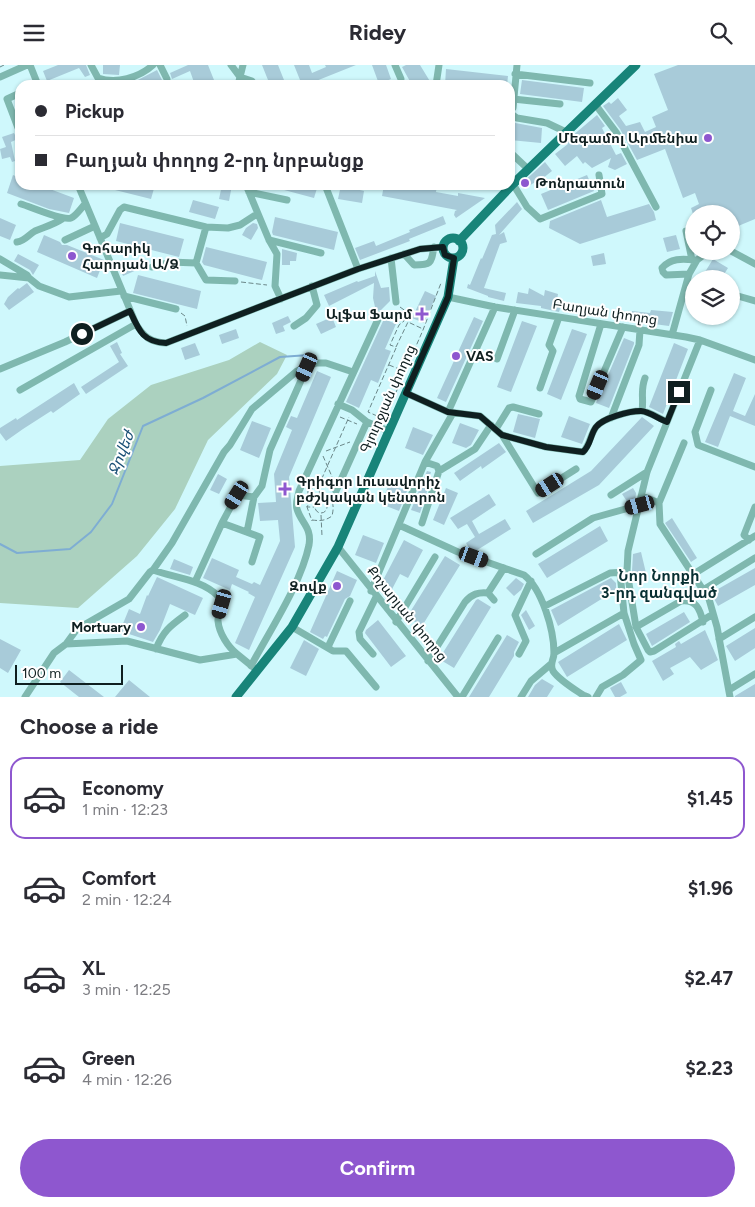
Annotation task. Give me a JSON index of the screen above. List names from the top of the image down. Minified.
{"streets":{"main road":["Գյուրջյան փողոց"],"street":["Բաղյան փողոց","Քոչարյան փողոց"]},"crossings":[["Բաղյան փողոց","Գյուրջյան փողոց"],["Գյուրջյան փողոց","Քոչարյան փողոց"]],"districts":["Նոր Նորքի 3-րդ զանգված"],"water":["Ջրվեժ"],"places":{"other":["Մեգամոլ Արմենիա","Թոնրատուն","Գոհարիկ Հարոյան Ա/Ձ","VAS","Զովք","Mortuary"],"health":["Ալֆա Ֆարմ","Գրիգոր Լուսավորիչ բժշկական կենտրոն"]},"scale_bar":"100 m","page":{"header":"Ridey","banner":["Pickup","Բաղյան փողոց 2-րդ նրբանցք"],"scale":"100 m","heading":"Choose a ride","list":[{"name":"Economy","note":"1 min · 12:23","value":"$1.45"},{"name":"Comfort","note":"2 min · 12:24","value":"$1.96"},{"name":"XL","note":"3 min · 12:25","value":"$2.47"},{"name":"Green","note":"4 min · 12:26","value":"$2.23"}],"buttons":"Confirm"}}
